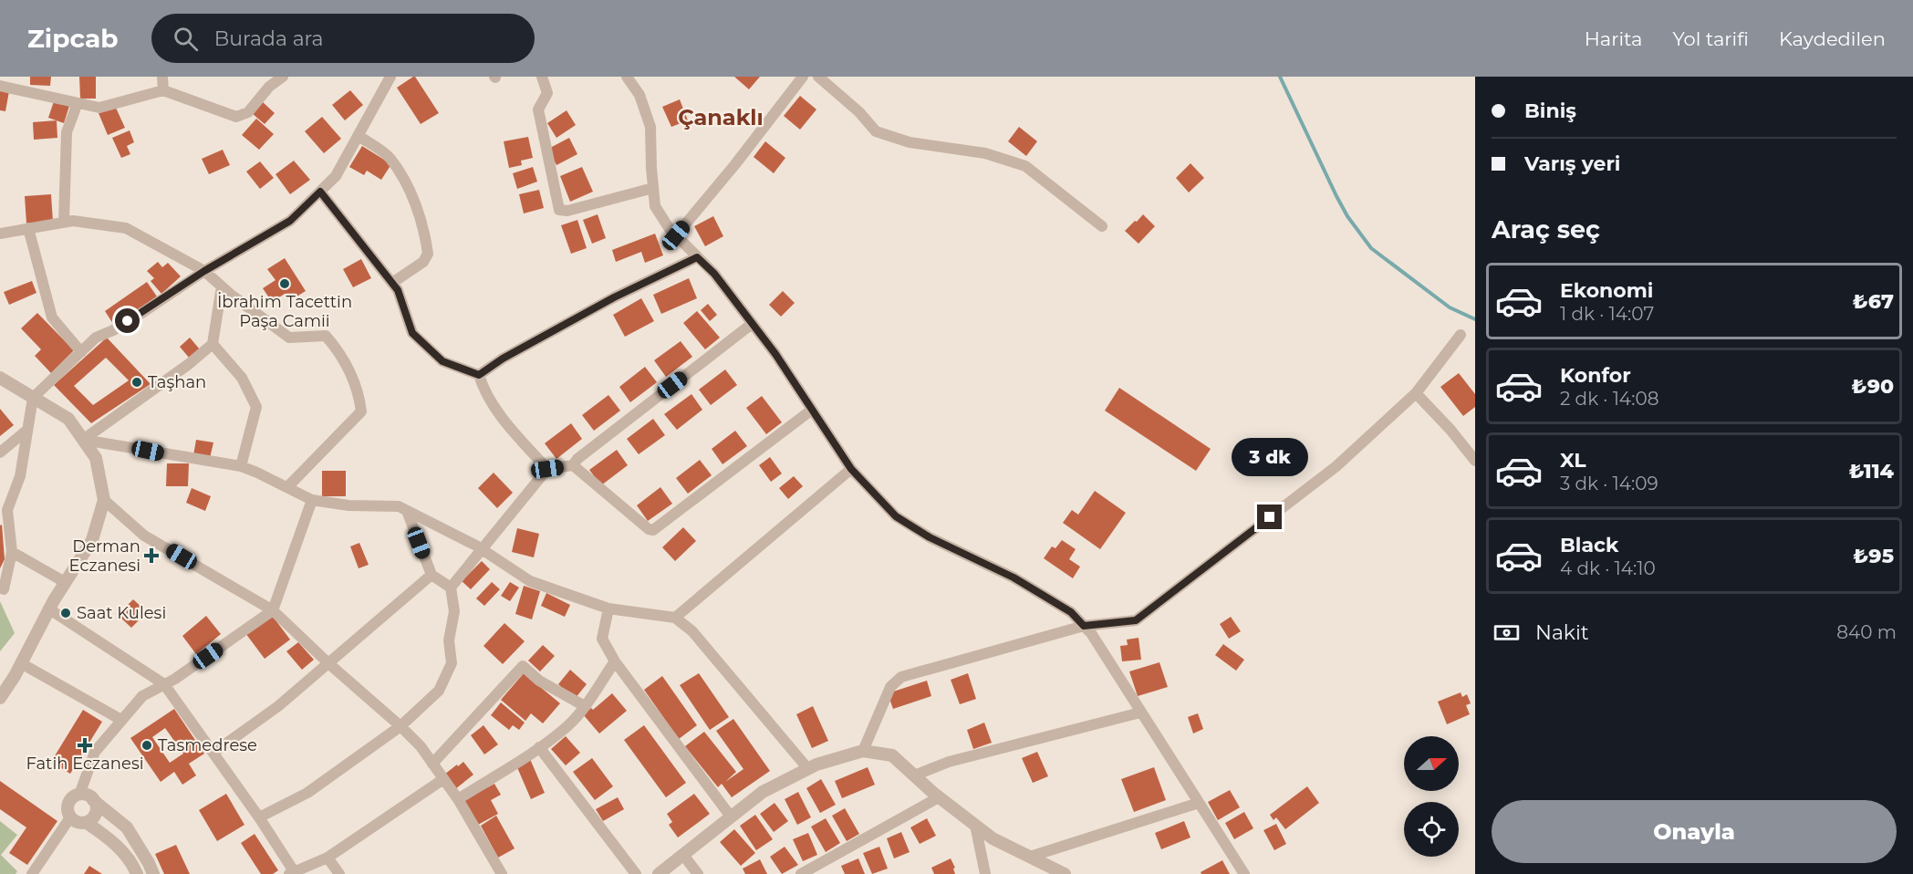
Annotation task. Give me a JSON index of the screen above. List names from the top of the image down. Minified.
{"districts":["Çanaklı"],"places":{"other":["İbrahim Tacettin Paşa Camii","Taşhan","Saat Kulesi","Tasmedrese"],"health":["Derman Eczanesi","Fatih Eczanesi"]},"north":"right","page":{"header":"Zipcab","search":"Burada ara","nav":["Harita","Yol tarifi","Kaydedilen"],"banner":["Biniş","Varış yeri"],"heading":"Araç seç","list":[{"name":"Ekonomi","note":"1 dk · 14:07","value":"₺67"},{"name":"Konfor","note":"2 dk · 14:08","value":"₺90"},{"name":"XL","note":"3 dk · 14:09","value":"₺114"},{"name":"Black","note":"4 dk · 14:10","value":"₺95"}],"bubble":"3 dk","pay":["Nakit","840 m"],"buttons":"Onayla"}}
